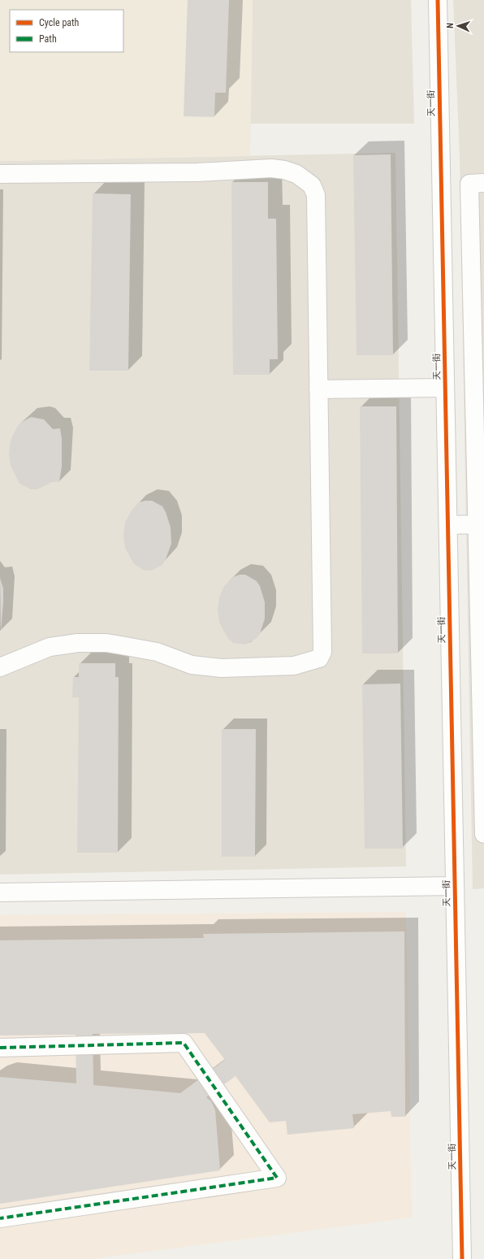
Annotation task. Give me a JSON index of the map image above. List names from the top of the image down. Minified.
{"streets":{"street":["天一街"]},"legend":["Cycle path","Path"],"north":"left"}
